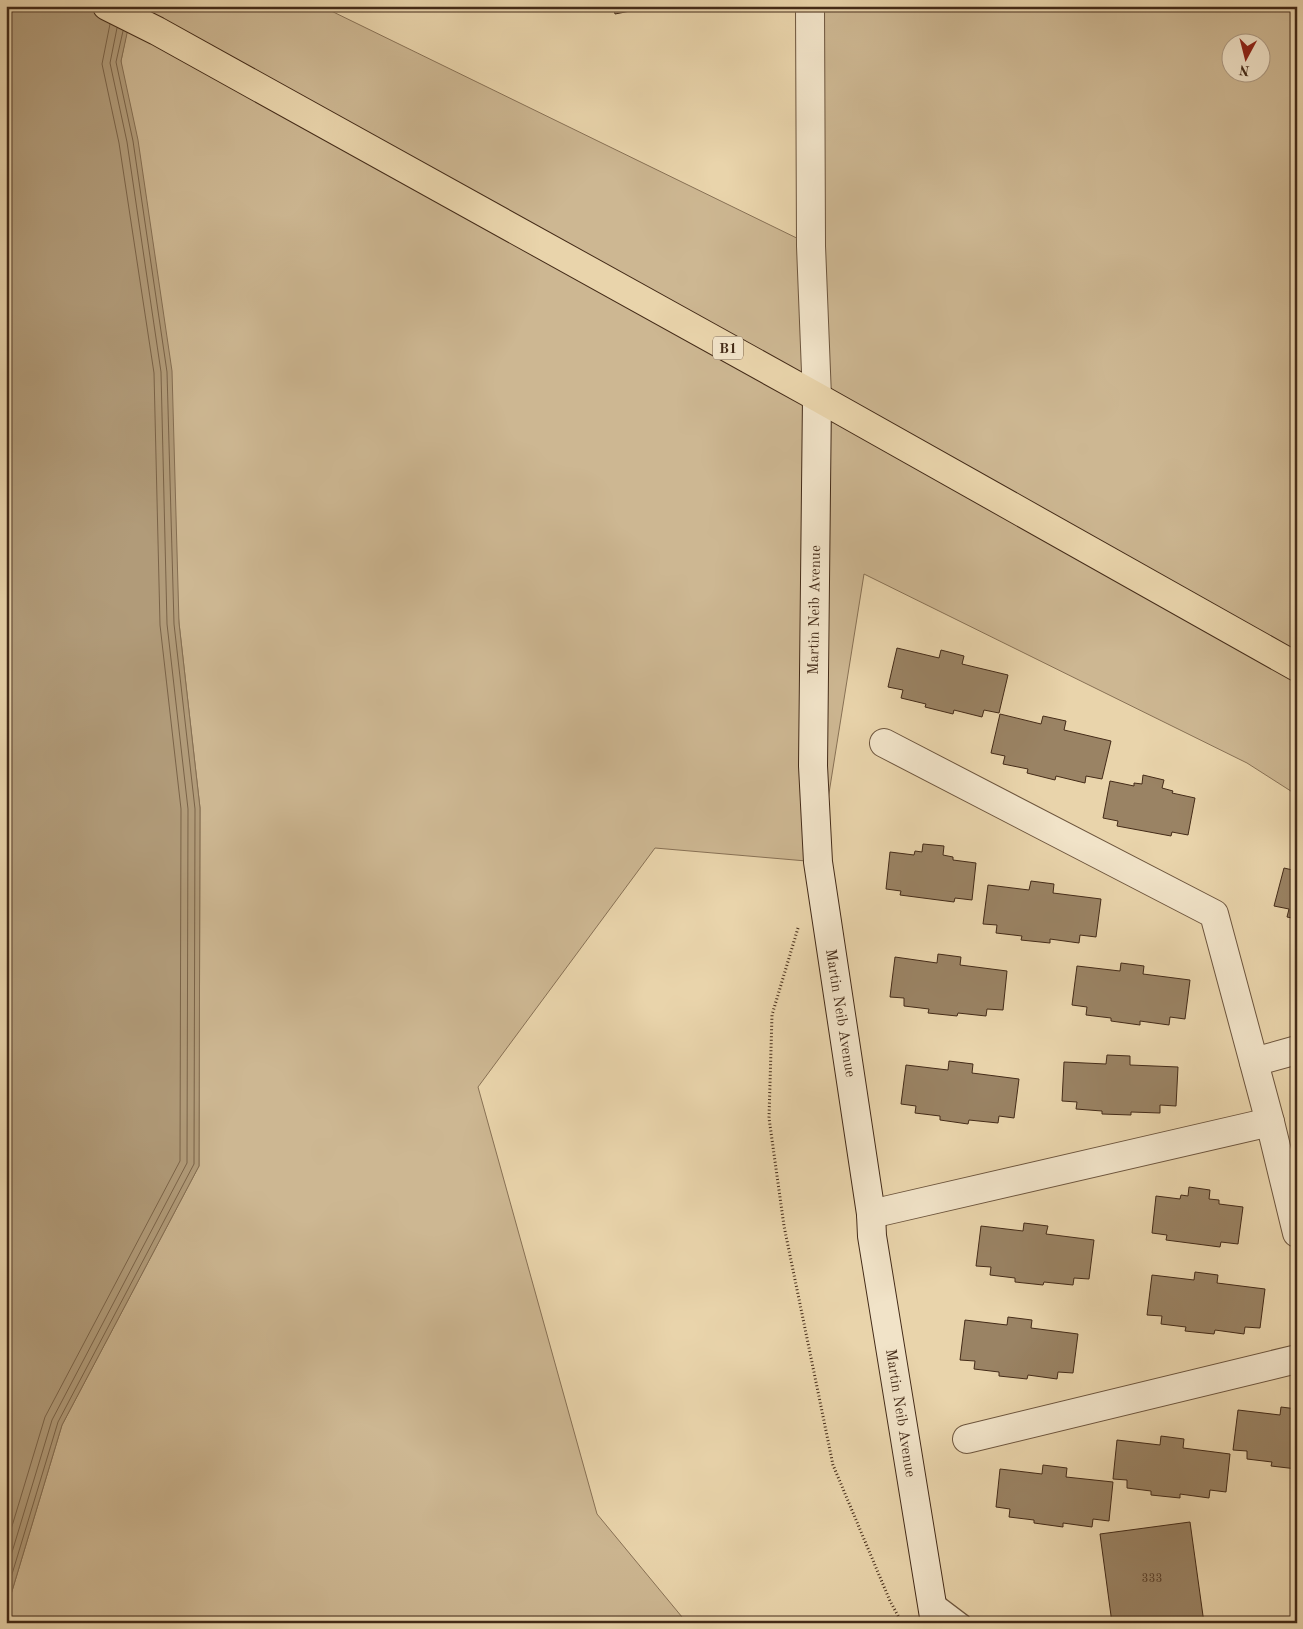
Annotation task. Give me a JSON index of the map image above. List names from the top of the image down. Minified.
{"streets":{"highway":["B1"],"street":["Martin Neib Avenue"]},"crossings":[["B1","Martin Neib Avenue"]],"house_numbers":["333"],"north":"bottom"}
